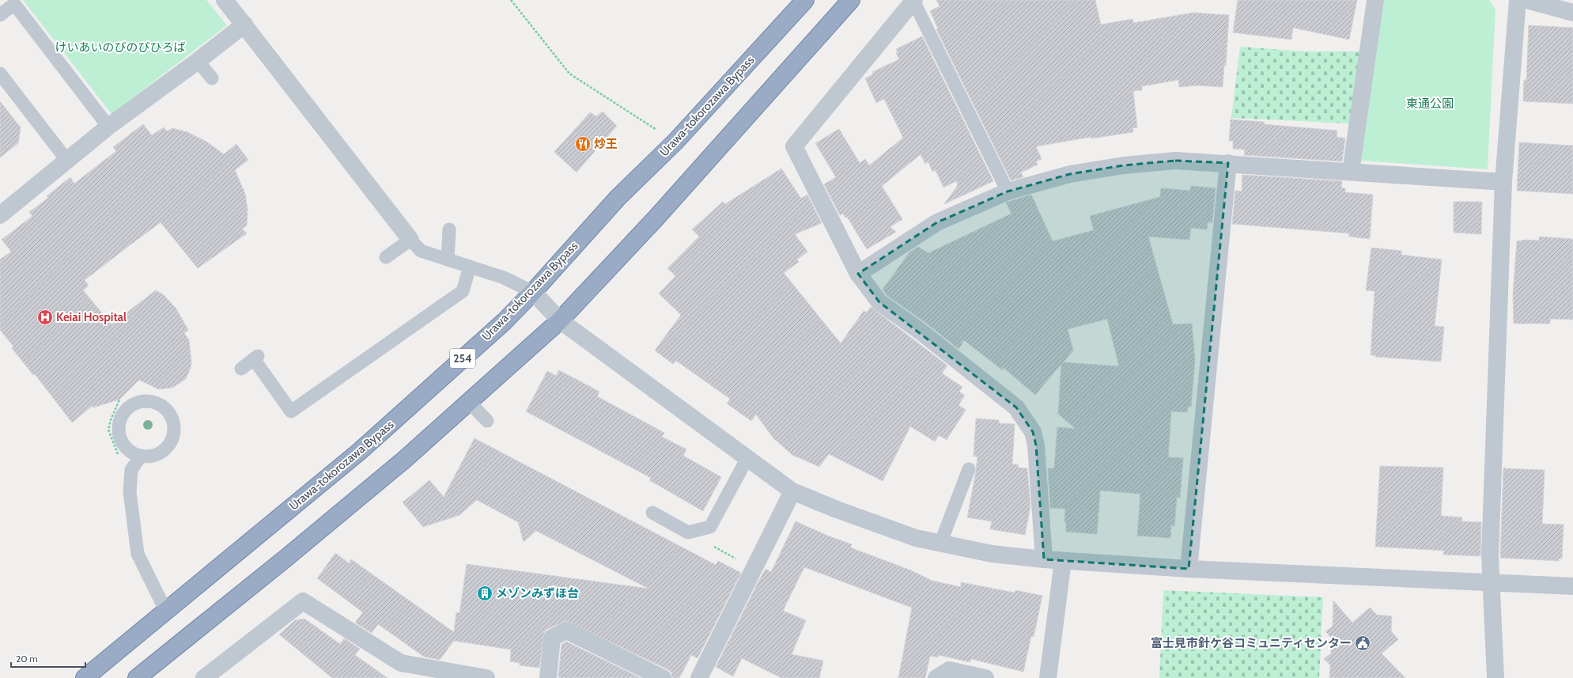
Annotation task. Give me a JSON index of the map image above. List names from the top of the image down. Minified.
{"streets":{"highway":["Urawa-tokorozawa Bypass","254"]},"parks":["けいあいのびのびひろば","東通公園"],"places":{"restaurant":["炒王"],"hospital":["Keiai Hospital"],"building":["メゾンみずほ台"],"public building":["富士見市針ケ谷コミュニティセンター"]},"scale_bar":"20 m"}
